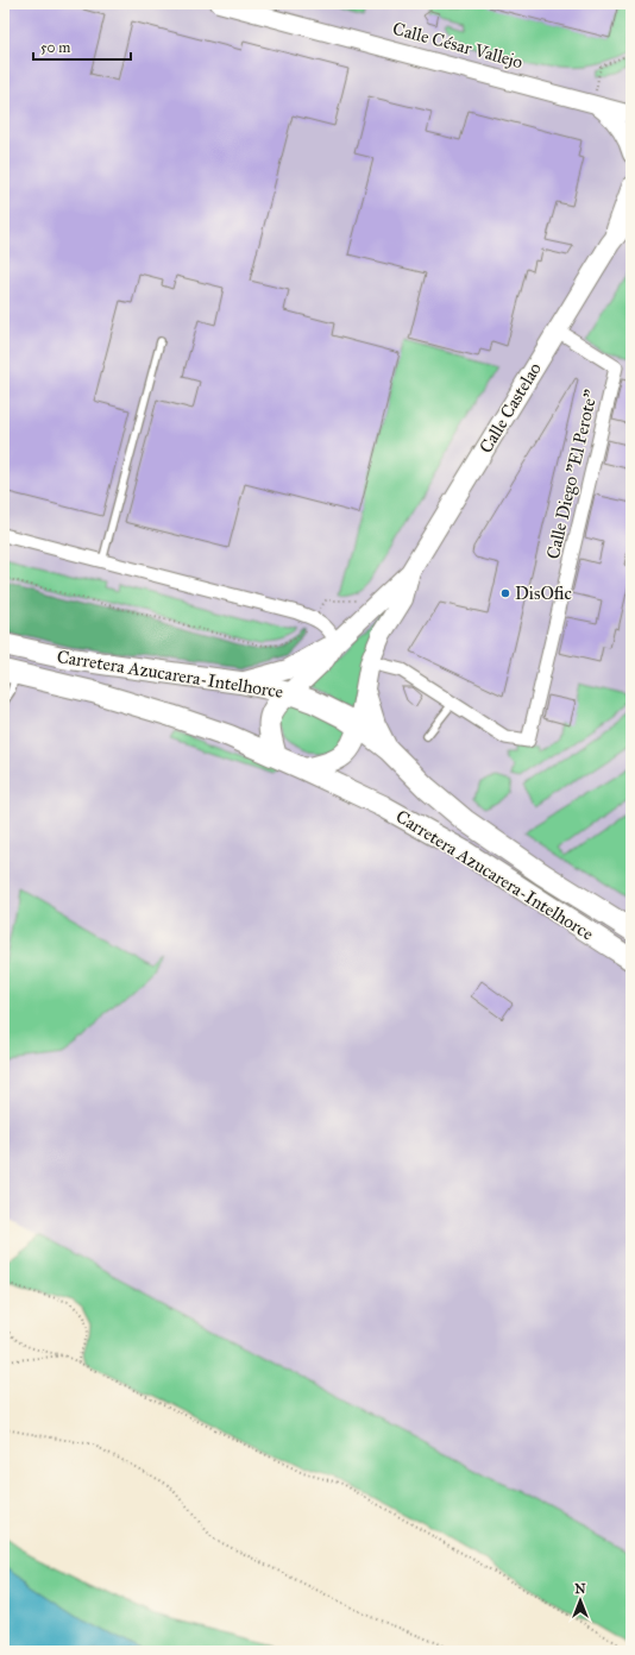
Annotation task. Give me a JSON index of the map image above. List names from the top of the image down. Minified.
{"streets":{"main road":["Calle Castelao","Carretera Azucarera-Intelhorce"],"street":["Calle César Vallejo","Calle Diego \"El Perote\""]},"crossings":[["Calle Castelao","Calle Diego \"El Perote\""],["Calle Castelao","Carretera Azucarera-Intelhorce"]],"places":["DisOfic"],"scale_bar":"50 m","north":"top"}
